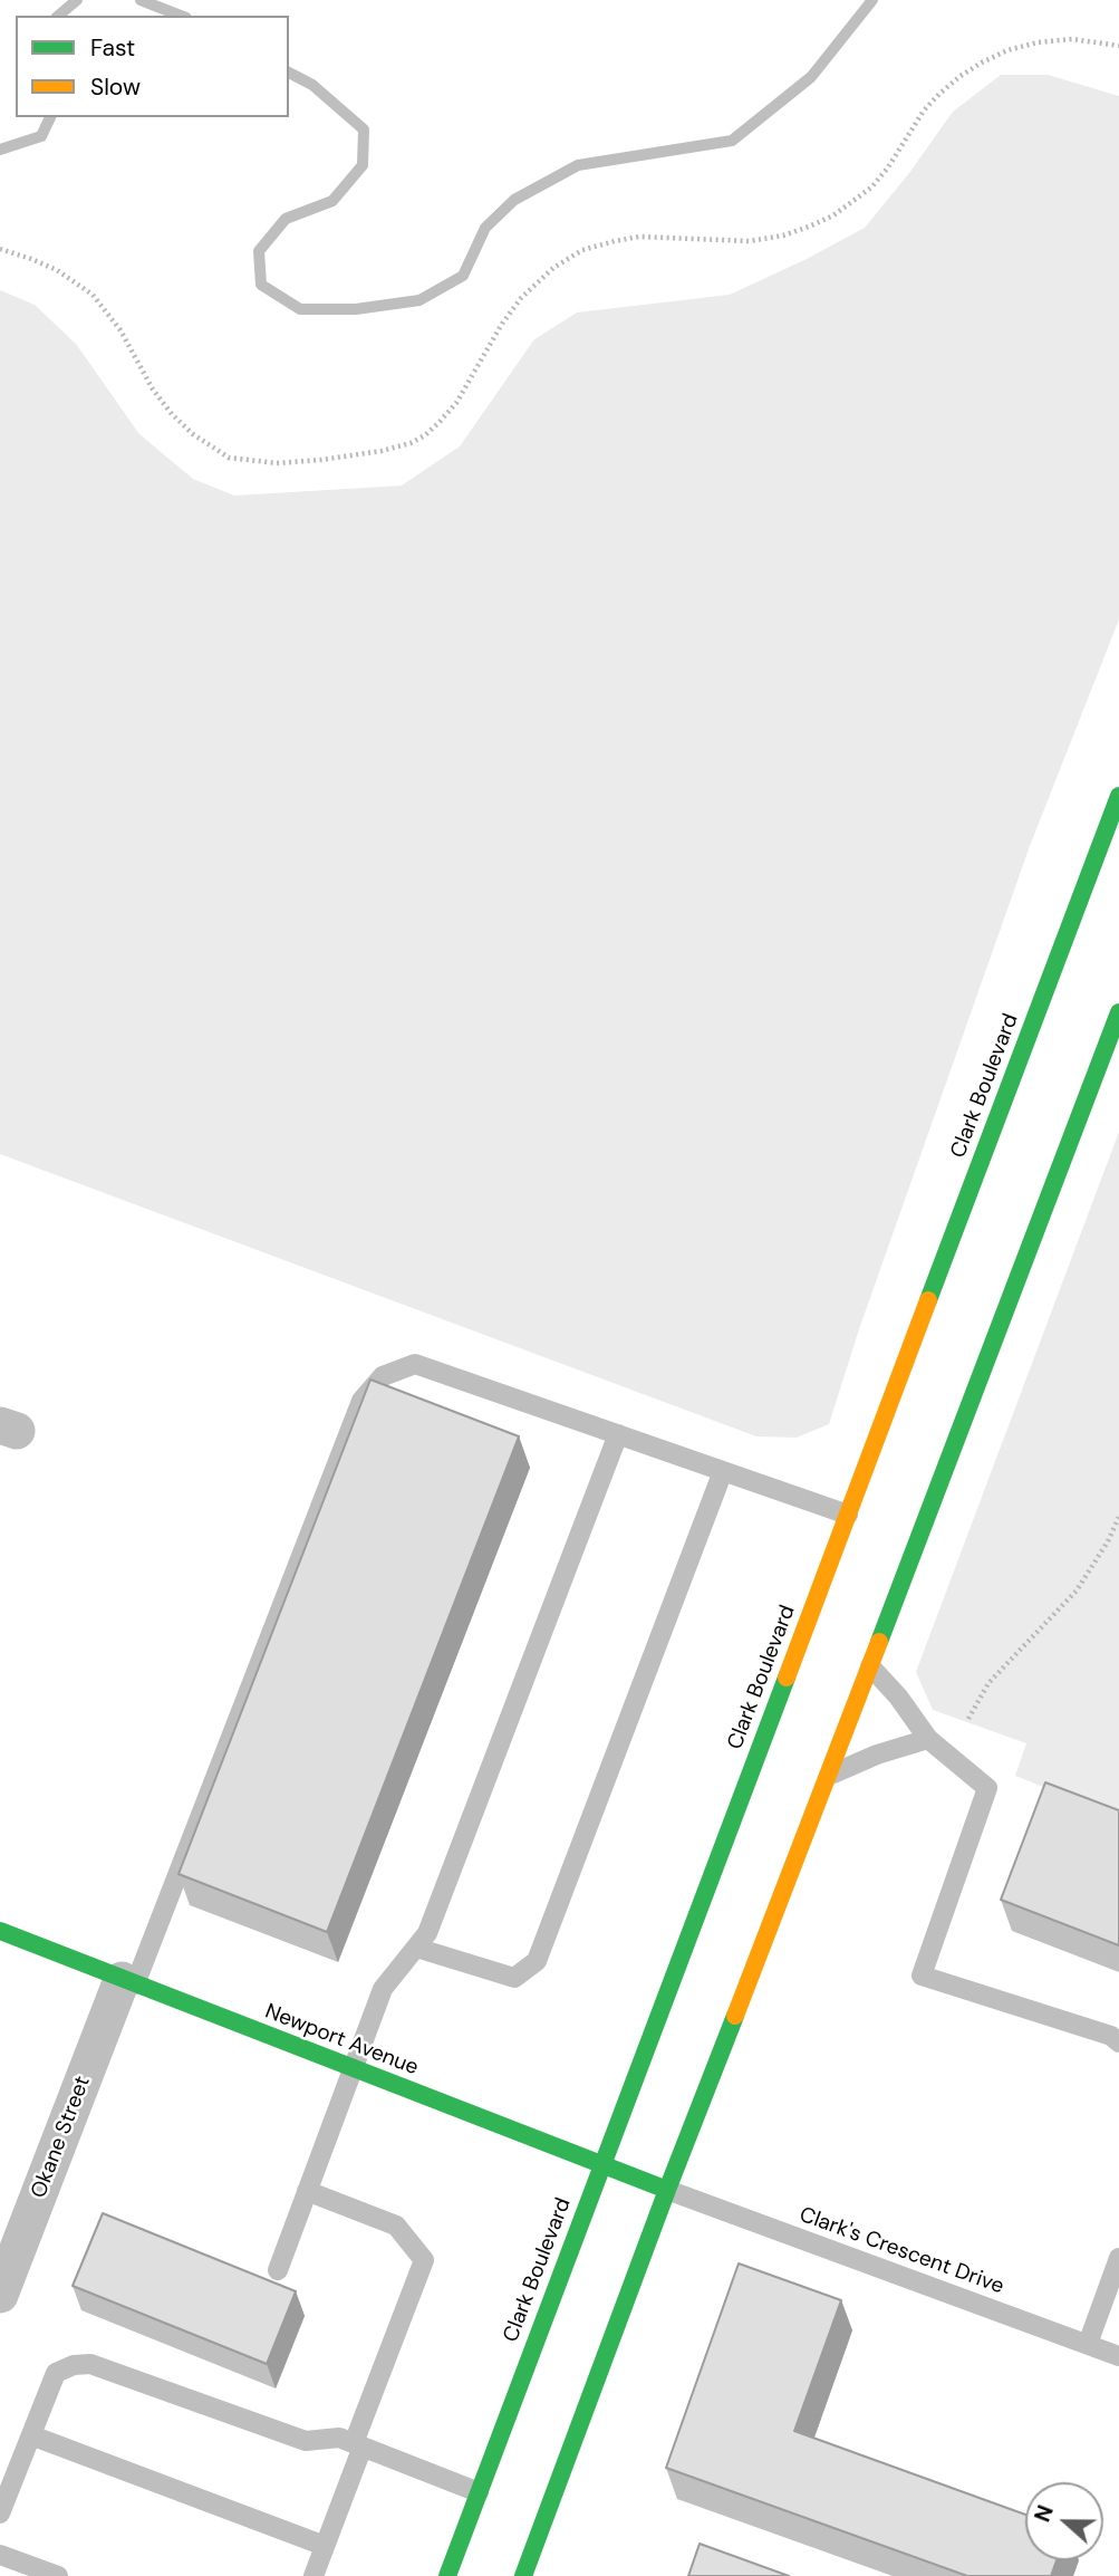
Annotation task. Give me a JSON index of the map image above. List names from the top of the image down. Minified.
{"streets":{"main road":["Clark Boulevard","Newport Avenue"],"street":["Okane Street"],"lane":["Clark's Crescent Drive"]},"crossings":[["Clark Boulevard","Newport Avenue"],["Newport Avenue","Okane Street"],["Newport Avenue","Clark's Crescent Drive"]],"legend":["Fast","Slow"],"north":"left"}
